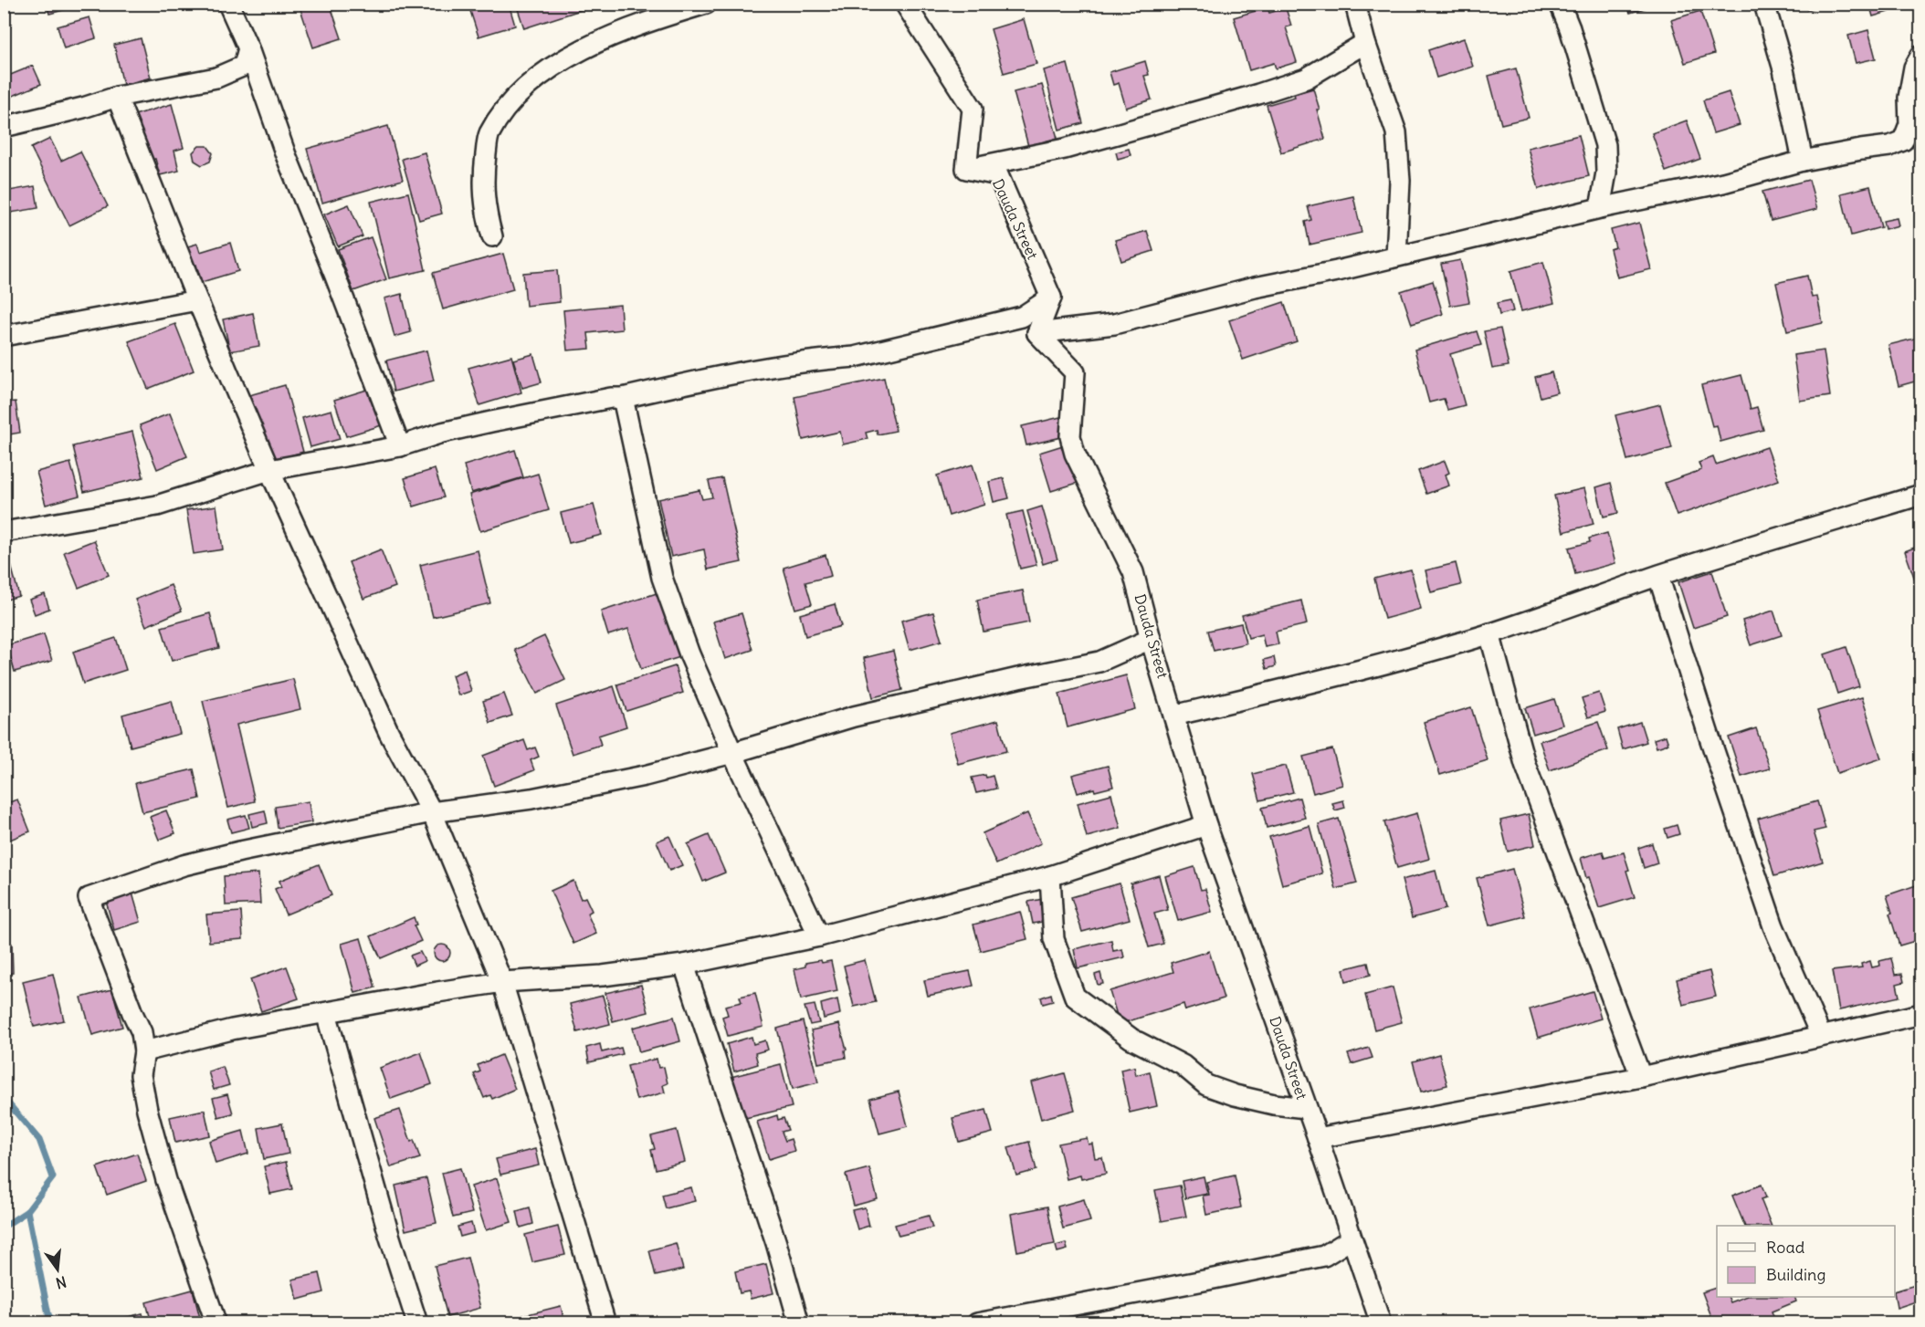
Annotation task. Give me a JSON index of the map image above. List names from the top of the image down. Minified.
{"streets":{"street":["Dauda Street"]},"legend":["Road","Building"],"north":"bottom"}
